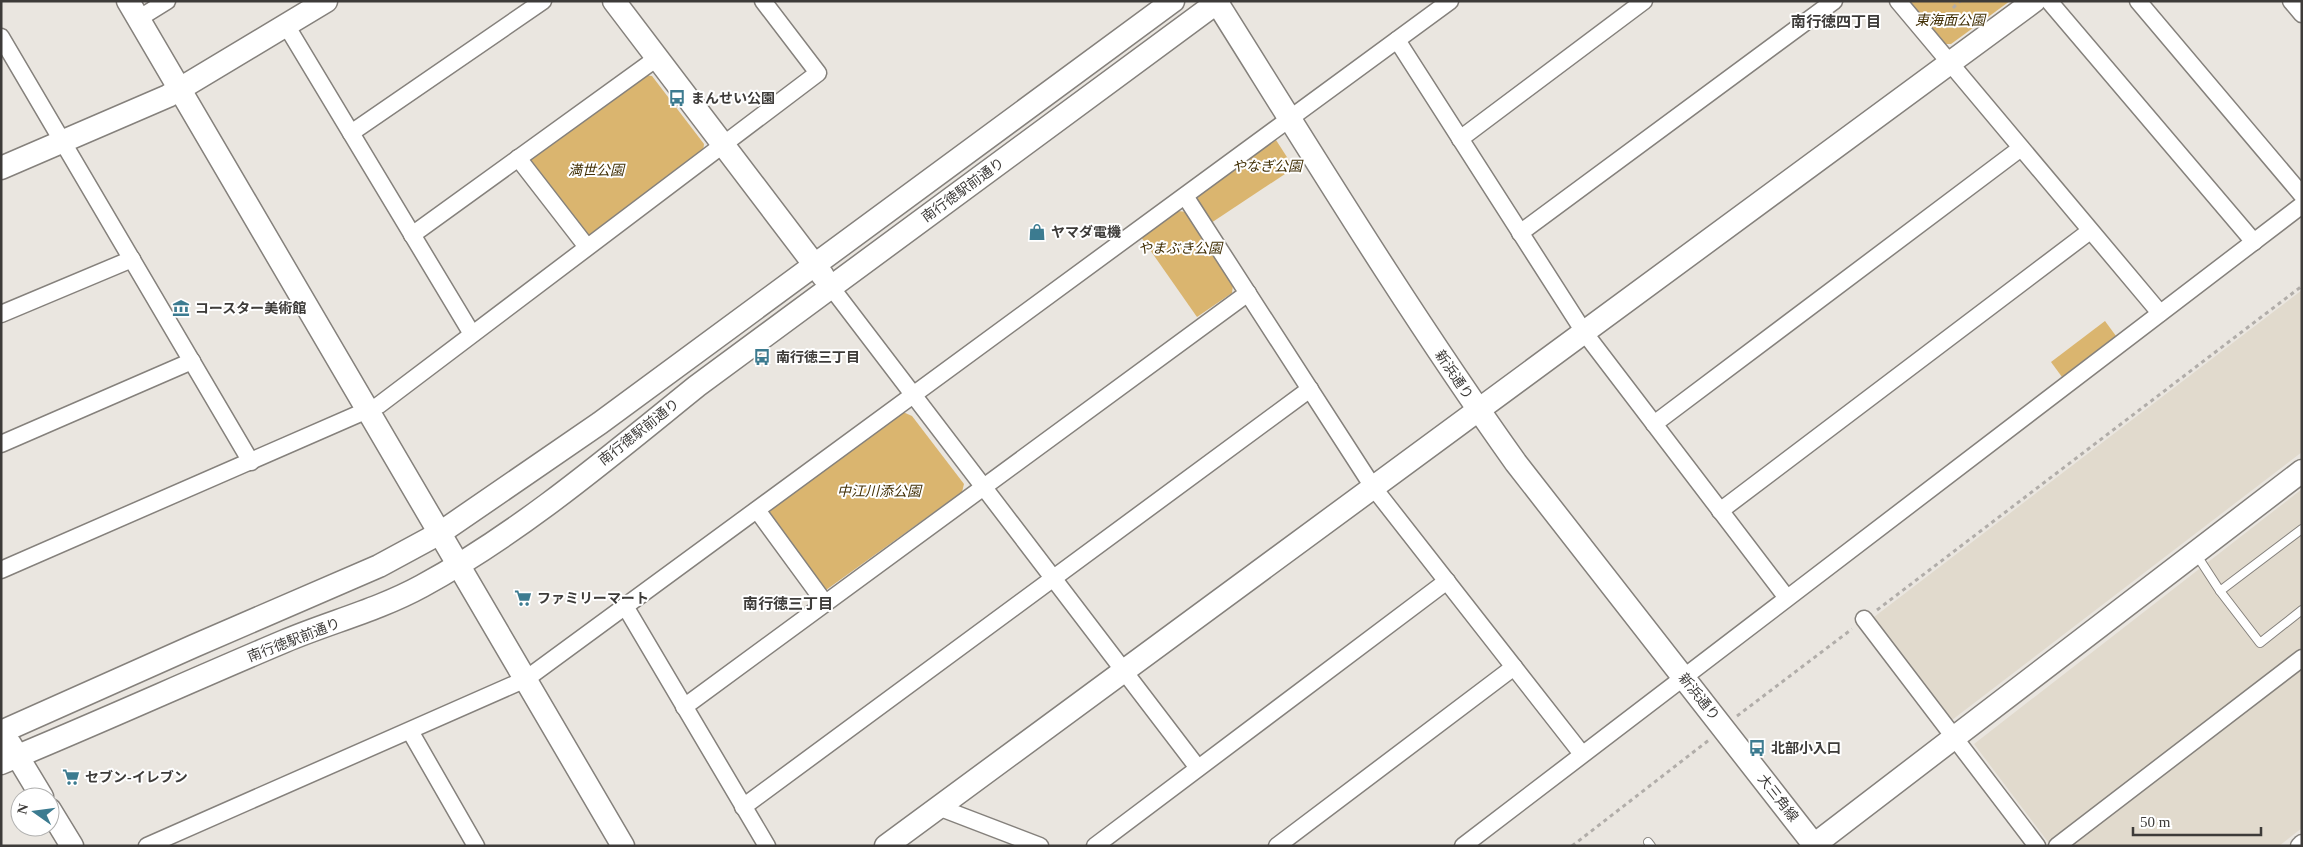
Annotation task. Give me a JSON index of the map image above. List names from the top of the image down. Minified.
{"streets":{"street":["南行徳駅前通り","新浜通り","大三角線"]},"crossings":[["南行徳駅前通り","新浜通り"],["新浜通り","大三角線"]],"districts":["南行徳四丁目","南行徳三丁目"],"parks":["東海面公園","やなぎ公園","満世公園","やまぶき公園","中江川添公園"],"places":{"bus stop":["まんせい公園","南行徳三丁目","北部小入口"],"shop":["ヤマダ電機"],"museum":["コースター美術館"],"supermarket":["ファミリーマート","セブン-イレブン"]},"scale_bar":"50 m","north":"left"}
